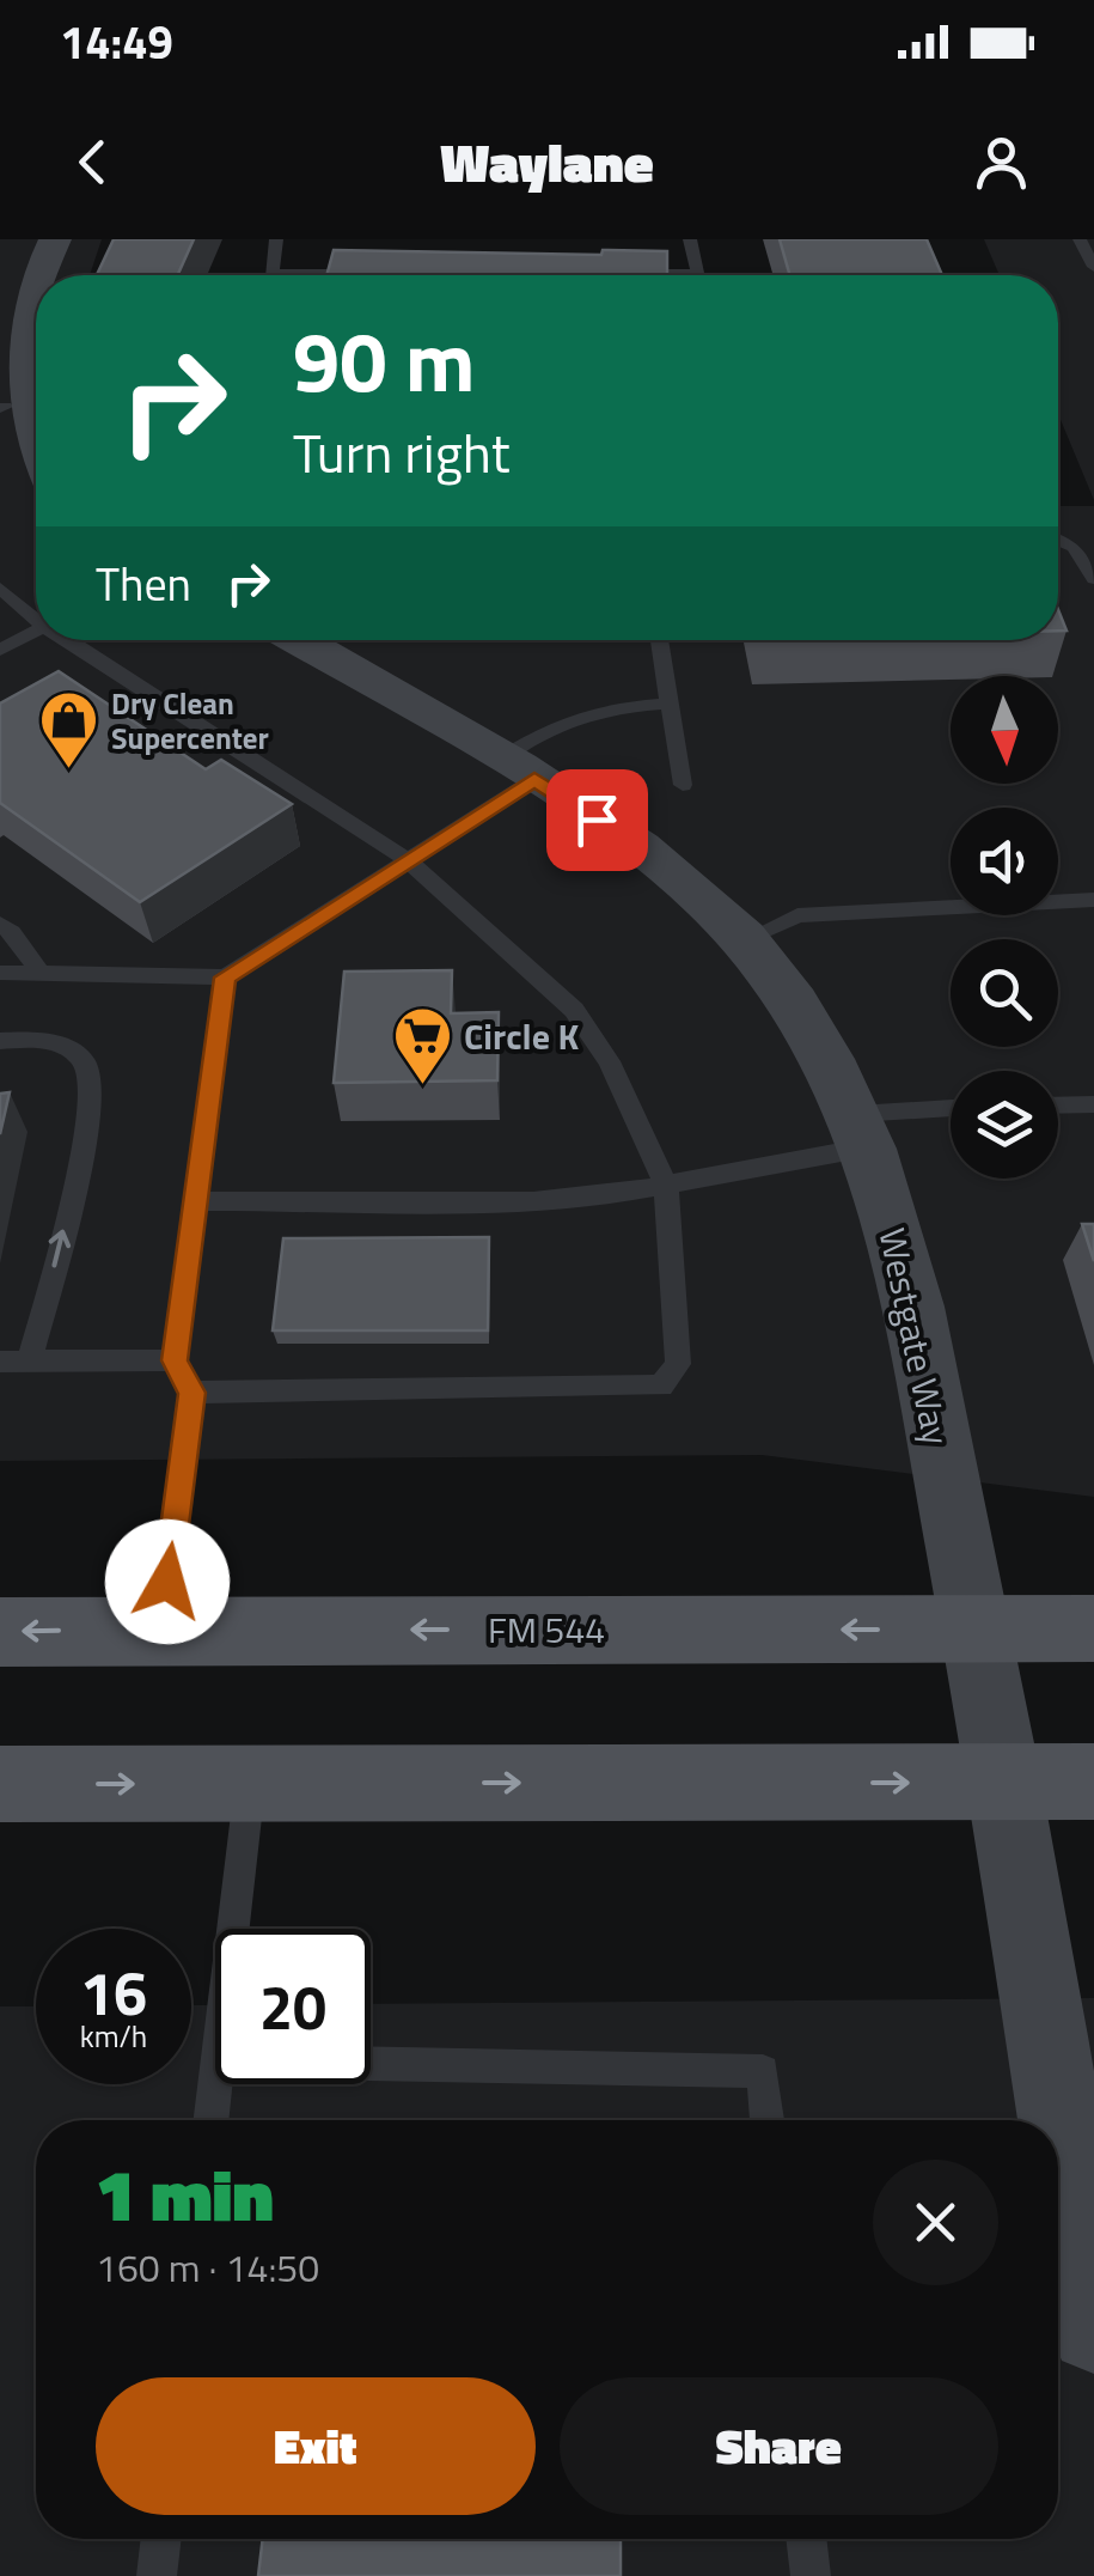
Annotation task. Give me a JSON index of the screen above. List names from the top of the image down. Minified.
{"streets":{"main road":["FM 544"],"street":["Westgate Way"]},"crossings":[["Westgate Way","FM 544"]],"places":{"shop":["Dry Clean Supercenter"],"supermarket":["Circle K"]},"north":"bottom","page":{"status":"14:49","header":"Waylane","turn":["90 m","Turn right"],"then":"Then","speed":"16 km/h","limit":"20","heading":["1 min","160 m · 14:50"],"buttons":["Exit","Share"]}}
